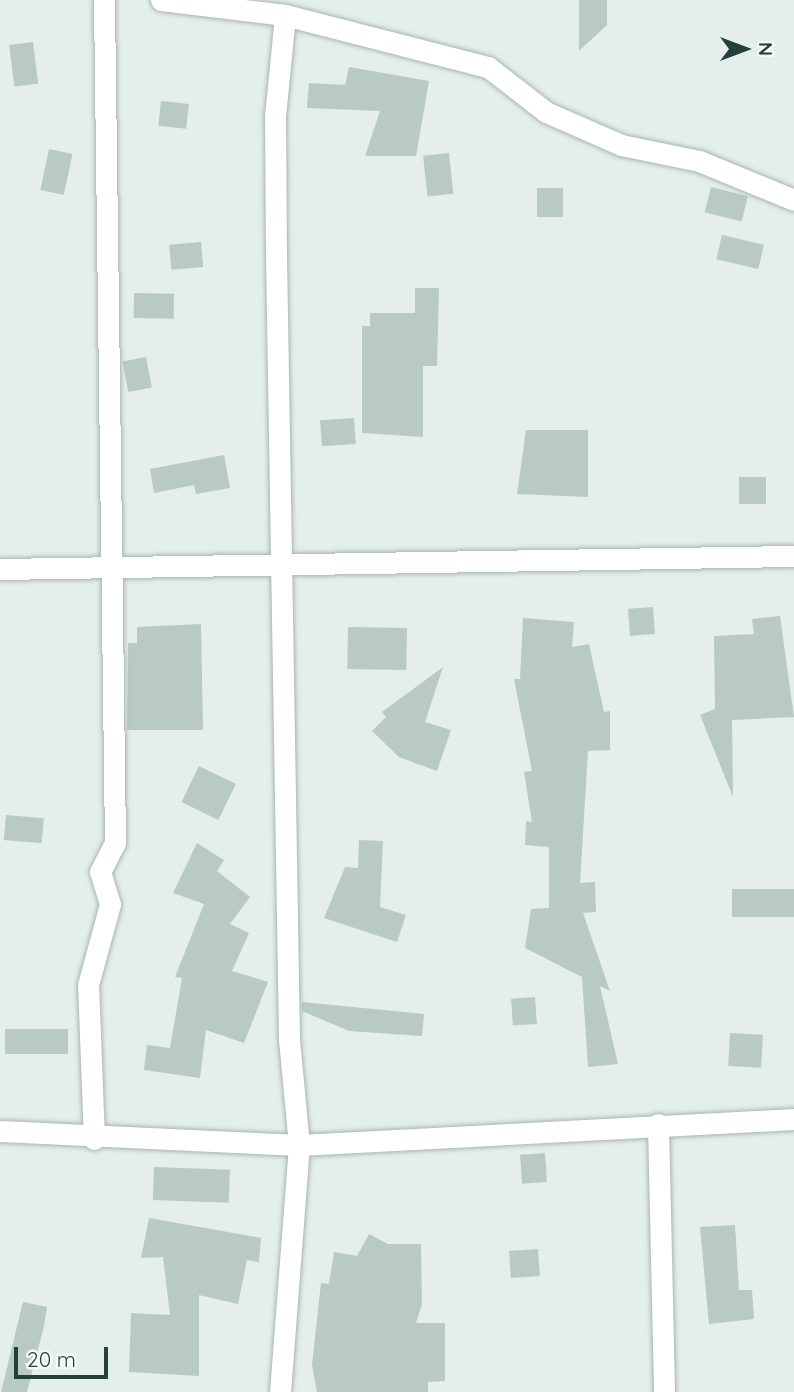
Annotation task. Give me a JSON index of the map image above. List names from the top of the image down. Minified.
{"scale_bar":"20 m","north":"right"}
